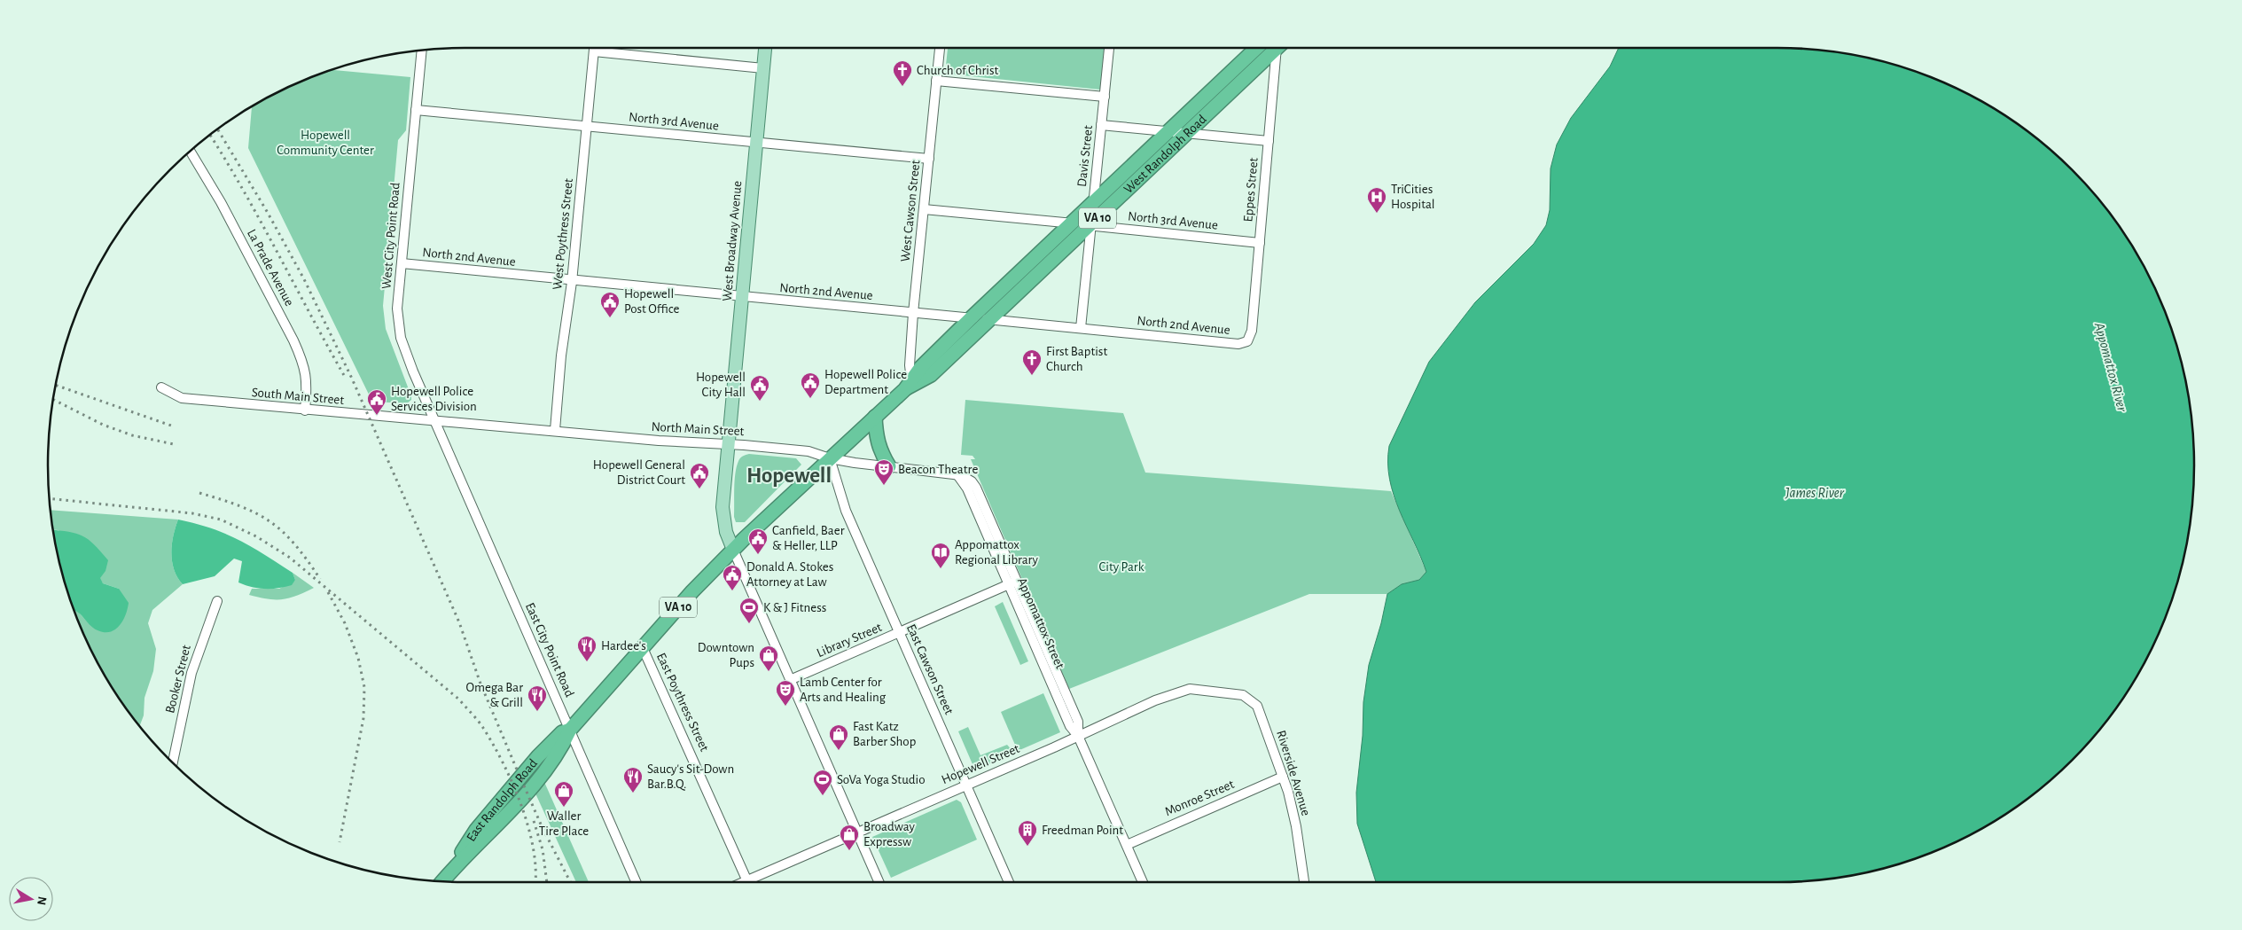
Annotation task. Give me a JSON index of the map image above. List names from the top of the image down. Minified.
{"streets":{"highway":["West Randolph Road","VA 10","East Randolph Road"],"main road":["West Broadway Avenue"],"street":["North 3rd Avenue","Davis Street","Eppes Street","West Cawson Street","West Poythress Street","West City Point Road","North 2nd Avenue","La Prade Avenue","South Main Street","North Main Street","Appomattox Street","Library Street","East City Point Road","East Cawson Street","Booker Street","East Poythress Street","Hopewell Street","Riverside Avenue","Monroe Street"]},"crossings":[["North 3rd Avenue","West Randolph Road"],["North 3rd Avenue","Davis Street"],["North 3rd Avenue","Eppes Street"],["North 3rd Avenue","West Cawson Street"],["North 3rd Avenue","West Poythress Street"],["North 3rd Avenue","West City Point Road"],["North 3rd Avenue","West Broadway Avenue"],["West Randolph Road","Davis Street"],["West Randolph Road","West Cawson Street"],["West Randolph Road","North 2nd Avenue"],["West Randolph Road","North Main Street"],["West Randolph Road","East Cawson Street"],["West Randolph Road","East Randolph Road"],["Davis Street","North 2nd Avenue"],["Eppes Street","North 2nd Avenue"],["West Cawson Street","North 2nd Avenue"],["West Poythress Street","North 2nd Avenue"],["West Poythress Street","North Main Street"],["West City Point Road","North 2nd Avenue"],["West City Point Road","South Main Street"],["West City Point Road","North Main Street"],["West City Point Road","East City Point Road"],["West Broadway Avenue","North 2nd Avenue"],["West Broadway Avenue","North Main Street"],["West Broadway Avenue","East Randolph Road"],["La Prade Avenue","South Main Street"],["South Main Street","North Main Street"],["South Main Street","East City Point Road"],["North Main Street","Appomattox Street"],["North Main Street","East City Point Road"],["North Main Street","East Cawson Street"],["North Main Street","East Randolph Road"],["Appomattox Street","Library Street"],["Appomattox Street","Hopewell Street"],["Appomattox Street","Monroe Street"],["Library Street","East Cawson Street"],["East City Point Road","East Randolph Road"],["East Cawson Street","Hopewell Street"],["East Cawson Street","East Randolph Road"],["East Poythress Street","Hopewell Street"],["East Poythress Street","East Randolph Road"],["Hopewell Street","Riverside Avenue"],["Riverside Avenue","Monroe Street"]],"districts":["Hopewell"],"water":["Appomattox River","James River"],"parks":["Hopewell Community Center","City Park"],"places":{"church":["Church of Christ","First Baptist Church"],"hospital":["TriCities Hospital"],"public building":["Hopewell Post Office","Hopewell Police Department","Hopewell City Hall","Hopewell Police Services Division","Hopewell General District Court","Canfield, Baer & Heller, LLP","Donald A. Stokes Attorney at Law"],"theatre":["Beacon Theatre","Lamb Center for Arts and Healing"],"library":["Appomattox Regional Library"],"sports":["K & J Fitness","SoVa Yoga Studio"],"restaurant":["Hardee's","Omega Bar & Grill","Saucy's Sit-Down Bar.B.Q."],"shop":["Downtown Pups","Fast Katz Barber Shop","Waller Tire Place","Broadway Expressw"],"building":["Freedman Point"]},"north":"right"}
